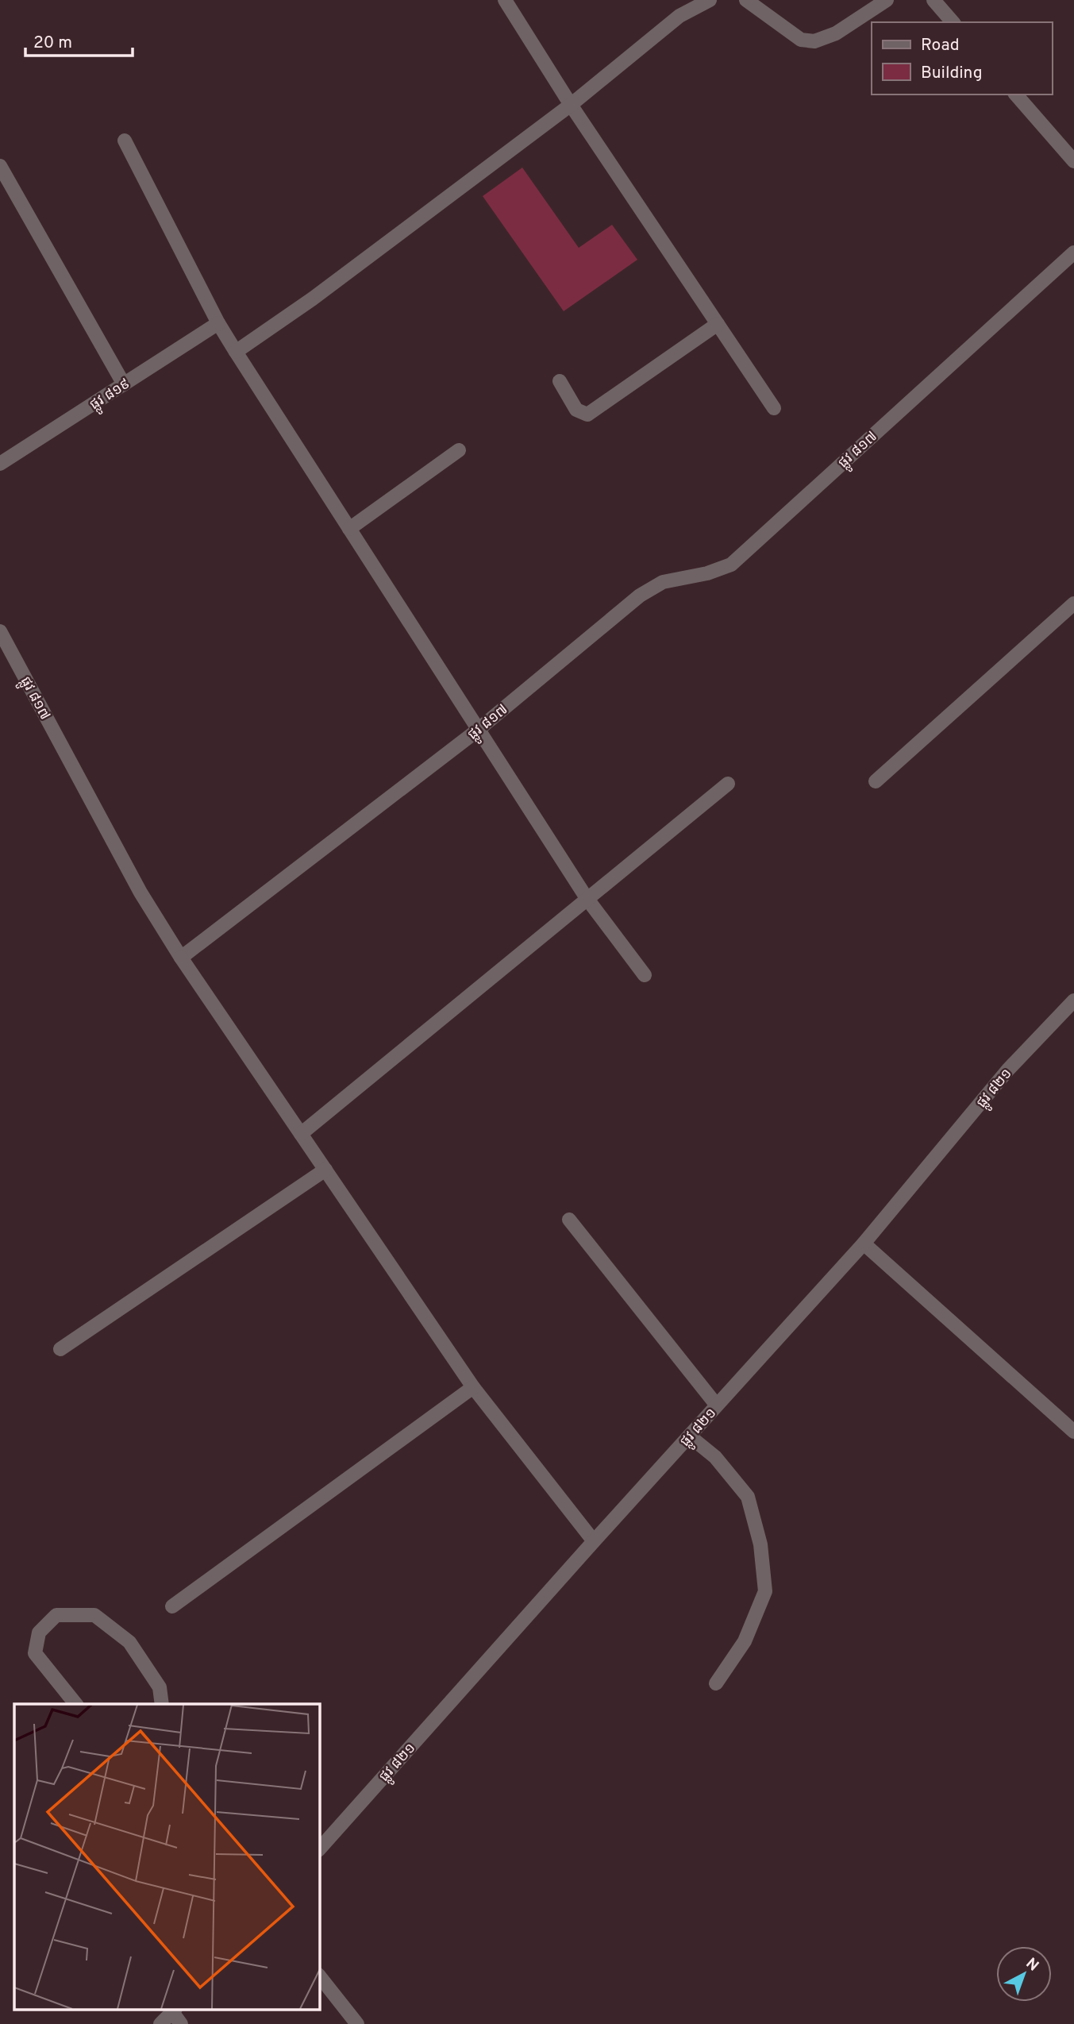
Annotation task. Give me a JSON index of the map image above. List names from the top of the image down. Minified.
{"streets":{"street":["ផ្លូវ ៨១៩","ផ្លូវ ៨១៧","ផ្លូវ ៨២១"]},"legend":["Road","Building"],"scale_bar":"20 m","north":"top right"}
